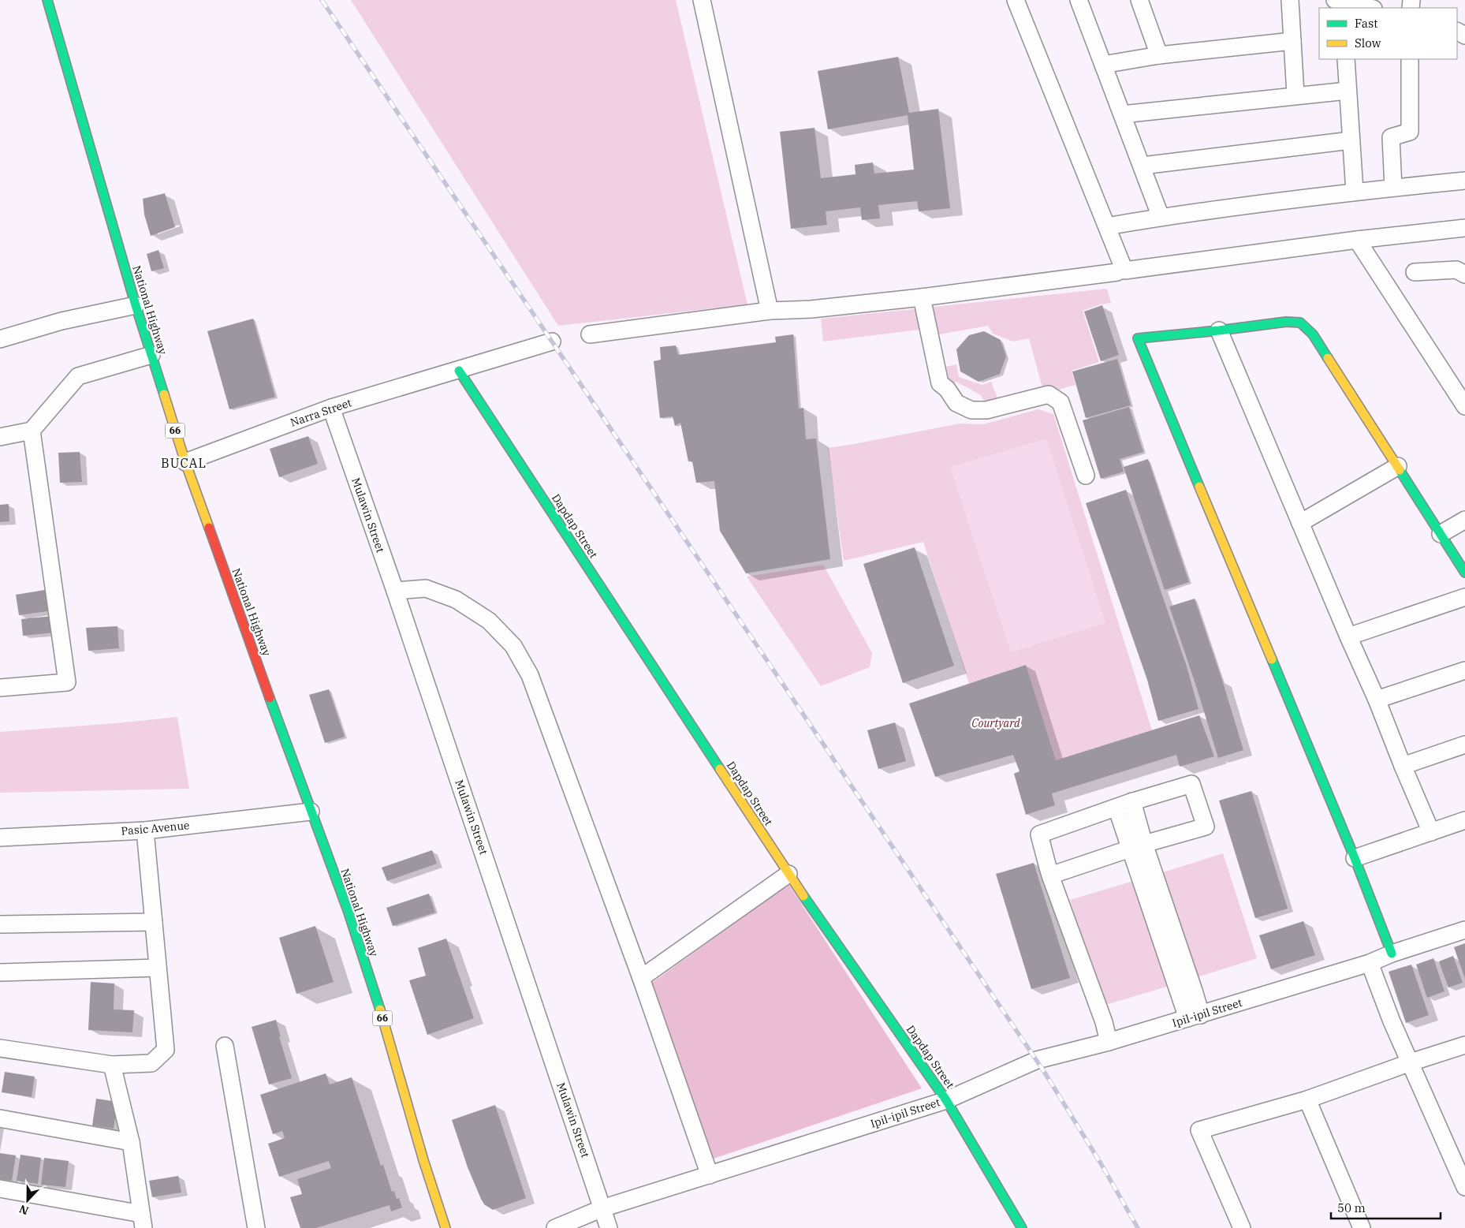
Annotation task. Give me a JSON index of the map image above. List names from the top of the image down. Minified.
{"streets":{"street":["National Highway","Narra Street","66","Mulawin Street","Dapdap Street","Pasic Avenue","Ipil-ipil Street"]},"crossings":[["National Highway","Narra Street"],["National Highway","Pasic Avenue"],["Narra Street","Mulawin Street"],["Narra Street","Dapdap Street"],["Mulawin Street","Ipil-ipil Street"],["Dapdap Street","Ipil-ipil Street"]],"districts":["BUCAL"],"parks":["Courtyard"],"legend":["Fast","Slow"],"scale_bar":"50 m","north":"bottom"}
